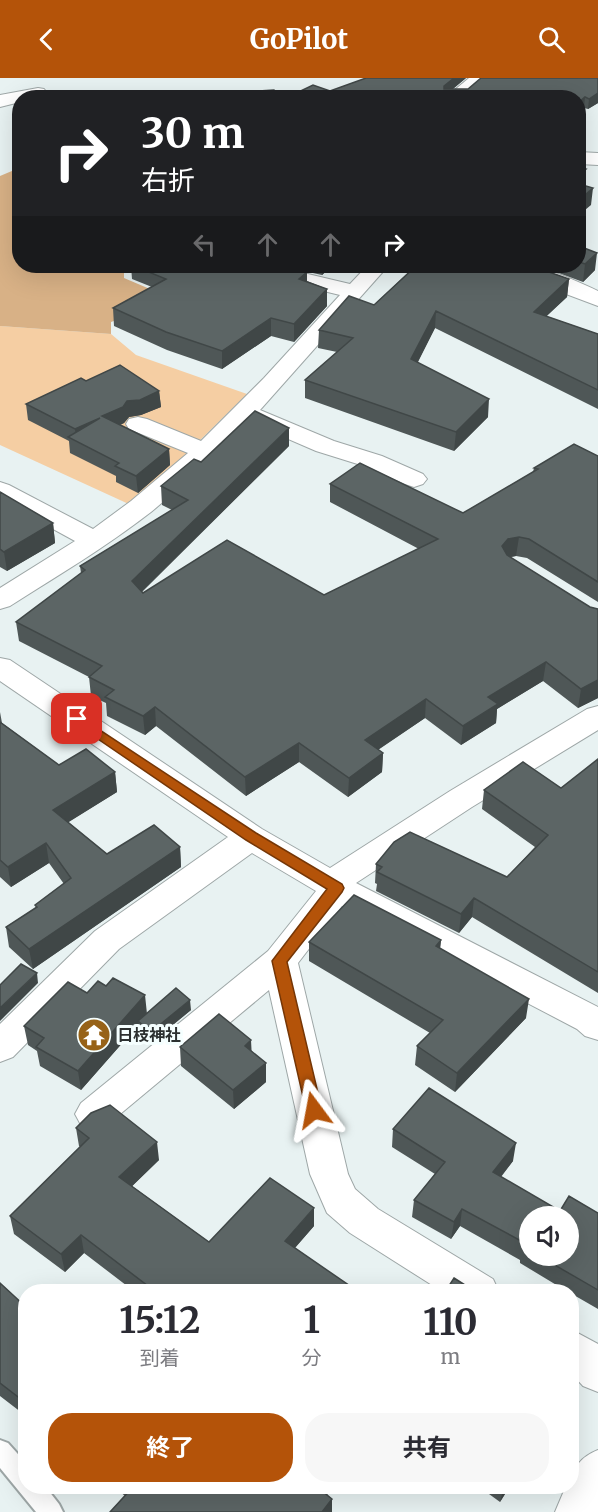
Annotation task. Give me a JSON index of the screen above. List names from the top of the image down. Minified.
{"places":{"temple":["日枝神社"]},"page":{"header":"GoPilot","turn":["30 m","右折"],"eta":["15:12","到着","1","分","110","m"],"buttons":["終了","共有"]}}
